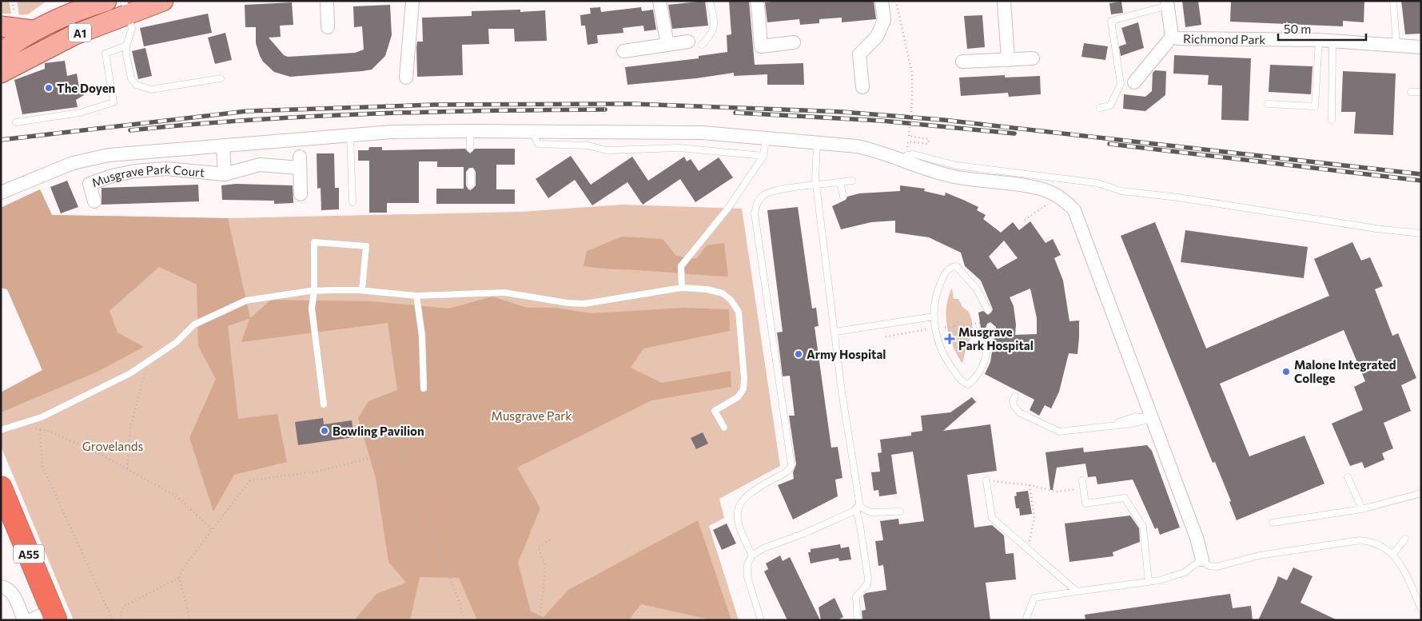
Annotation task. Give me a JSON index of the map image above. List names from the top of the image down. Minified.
{"streets":{"highway":["A55"],"main road":["A1"],"street":["Richmond Park","Musgrave Park Court"]},"parks":["Musgrave Park","Grovelands"],"places":{"other":["The Doyen","Army Hospital","Malone Integrated College","Bowling Pavilion"],"health":["Musgrave Park Hospital"]},"scale_bar":"50 m"}
